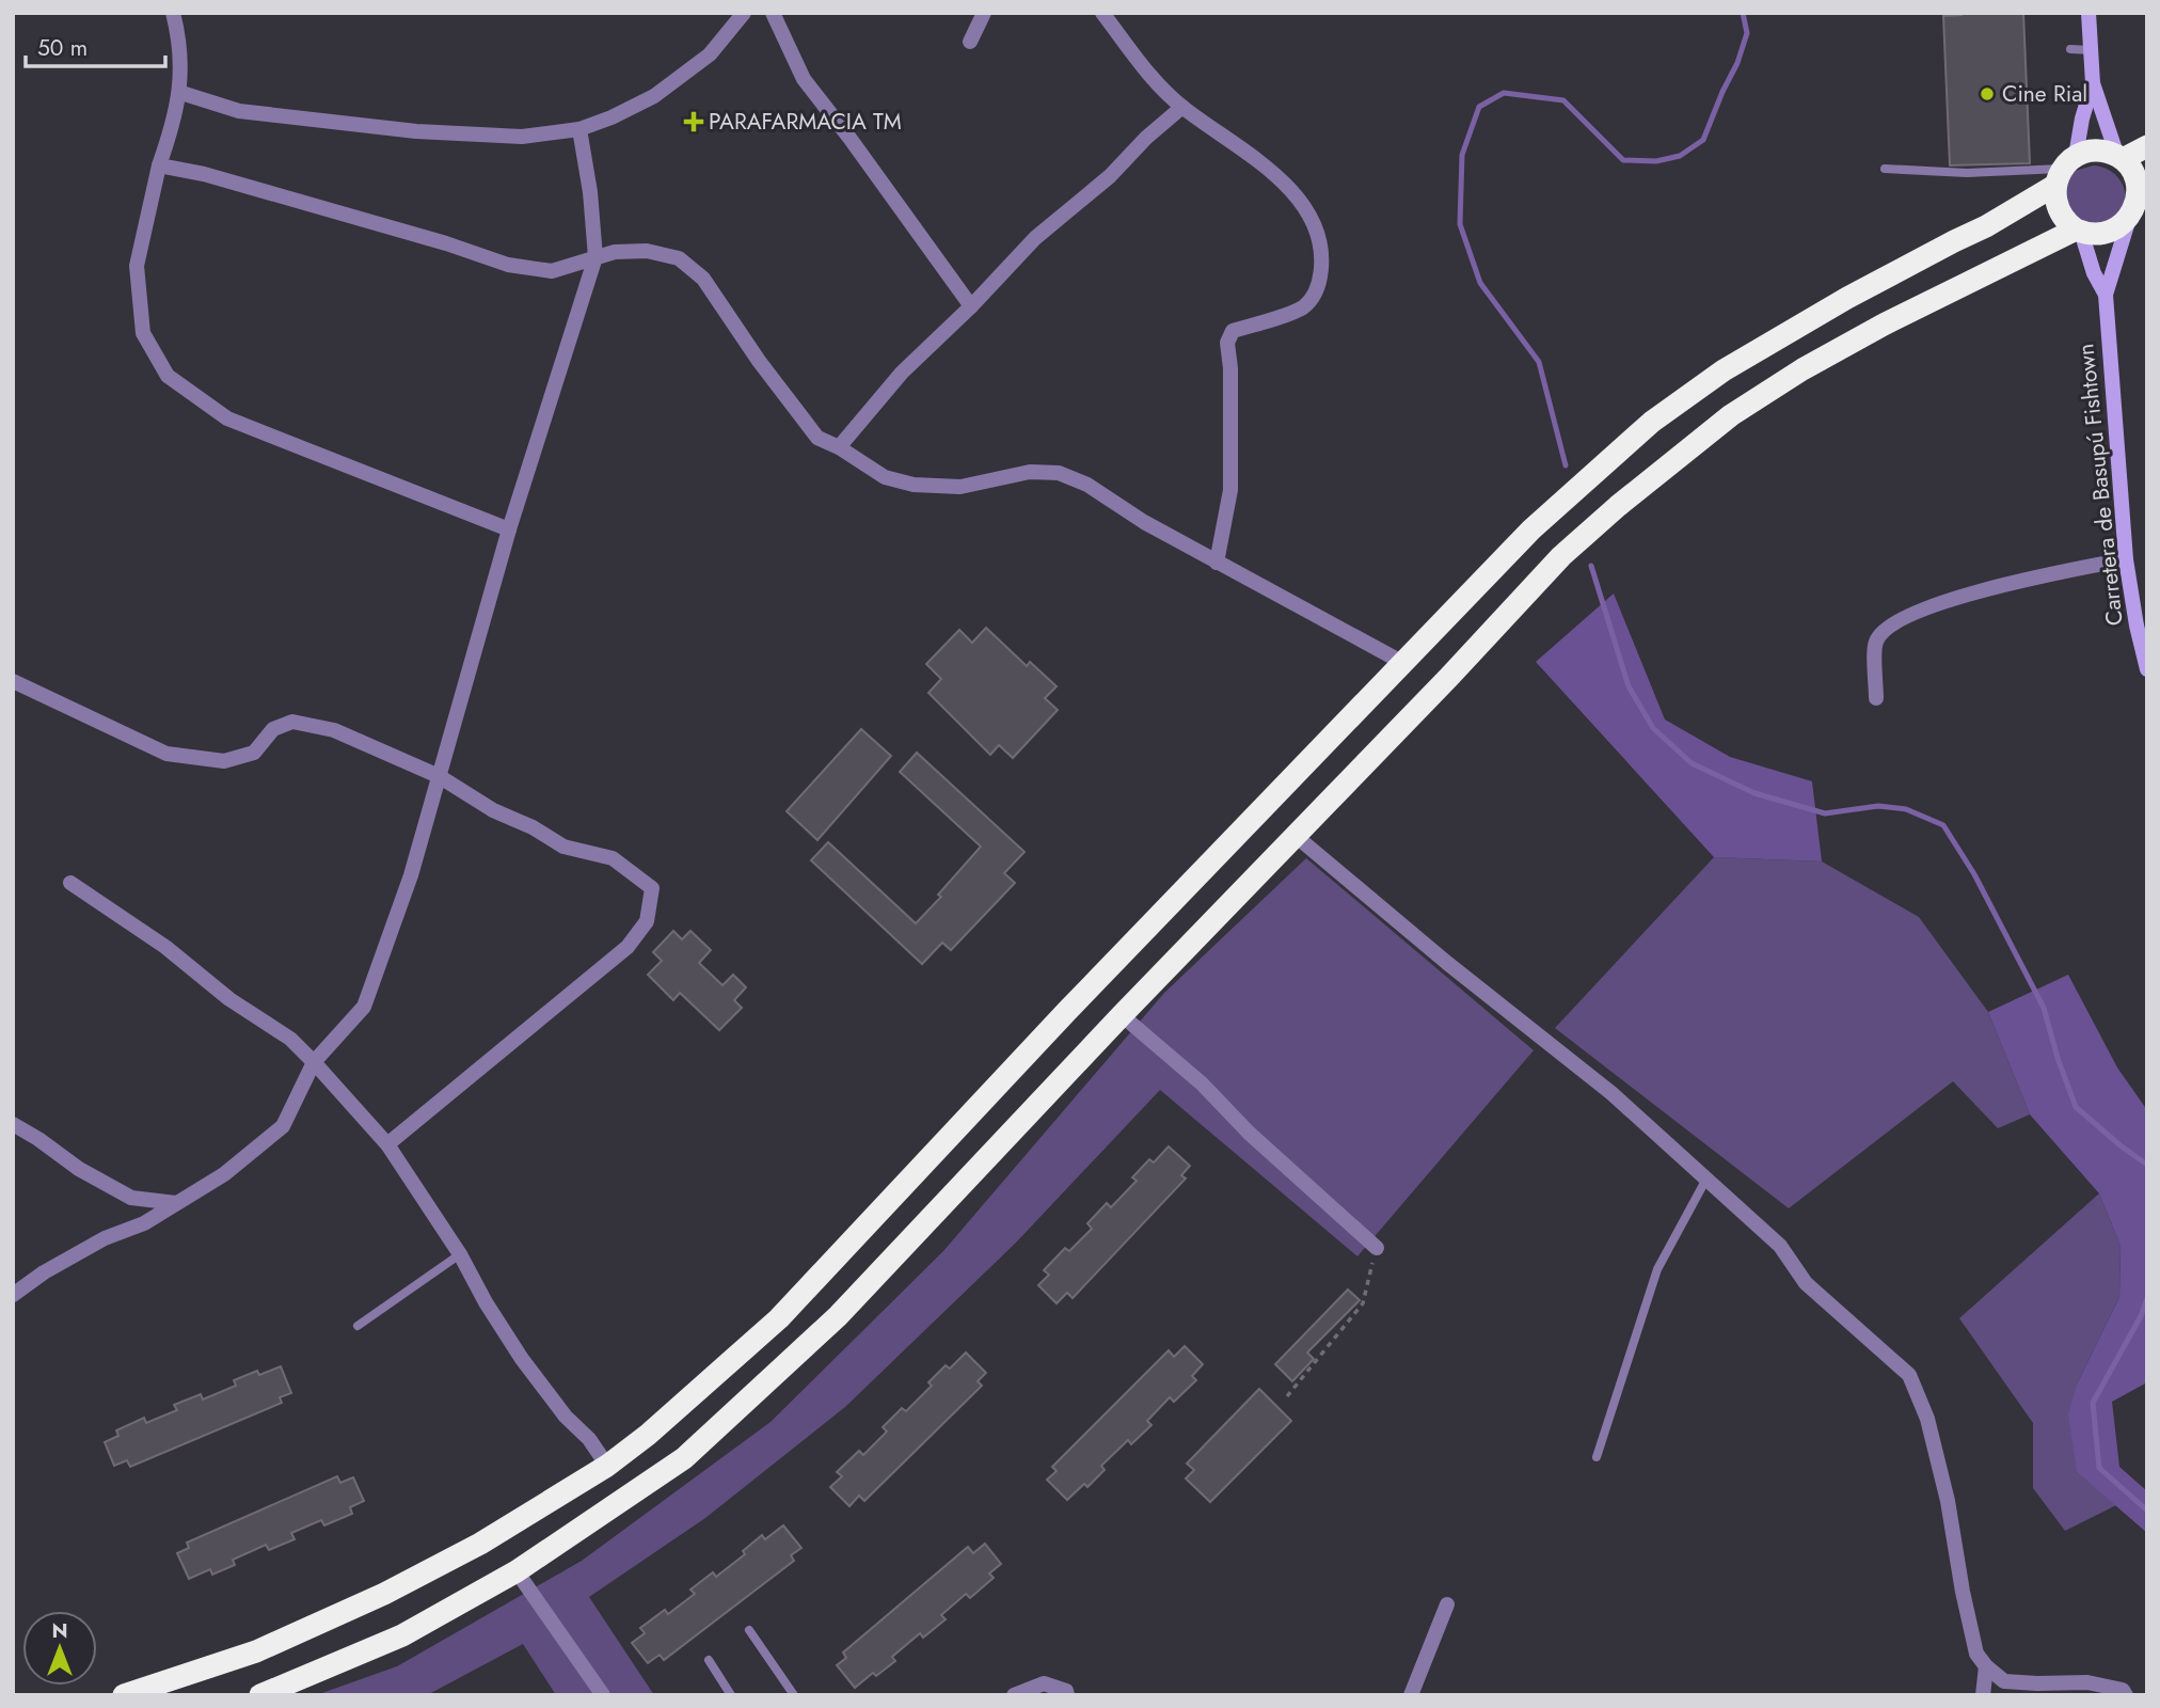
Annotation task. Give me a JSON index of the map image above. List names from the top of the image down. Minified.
{"streets":{"street":["Carretera de Basupú Fishtown"]},"places":{"other":["Cine Rial"],"health":["PARAFARMACIA TM"]},"scale_bar":"50 m","north":"top"}
